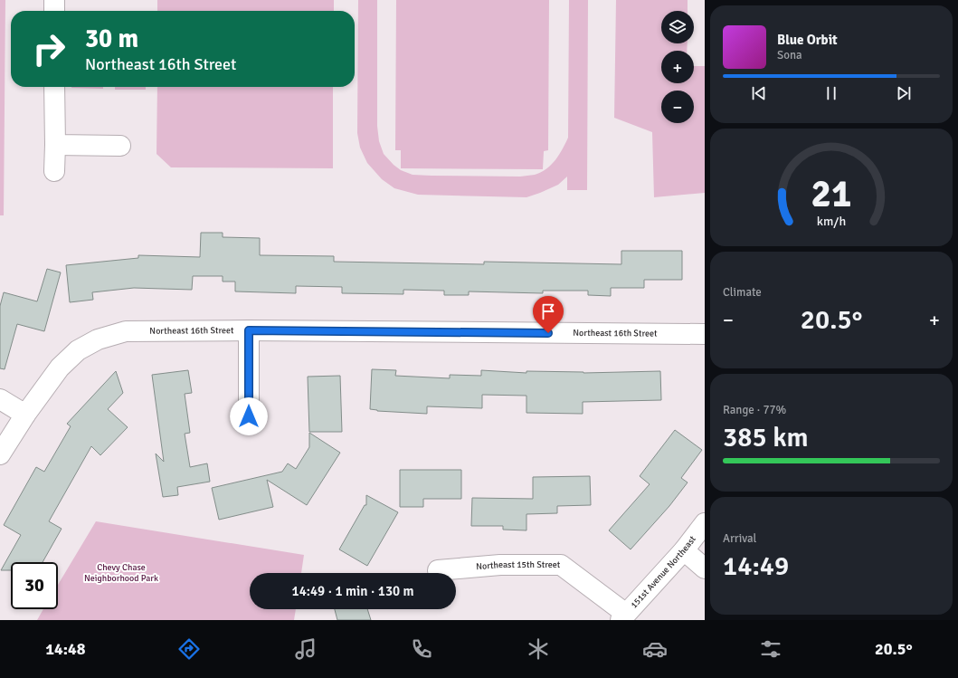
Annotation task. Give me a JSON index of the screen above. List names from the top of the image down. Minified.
{"streets":{"street":["Northeast 16th Street","Northeast 15th Street","151st Avenue Northeast"]},"crossings":[["Northeast 15th Street","151st Avenue Northeast"]],"parks":["Chevy Chase Neighborhood Park"],"page":{"map_buttons":["+","−"],"turn":["30 m","Northeast 16th Street"],"song":["Blue Orbit","Sona"],"tile":["Climate",["Range · 77%","385 km"],["Arrival","14:49"]],"heat":["−","20.5°","+"],"limit":"30","trip":"14:49 · 1 min · 130 m","tabs":["14:48","20.5°"],"gauge":["21","km/h"]}}
